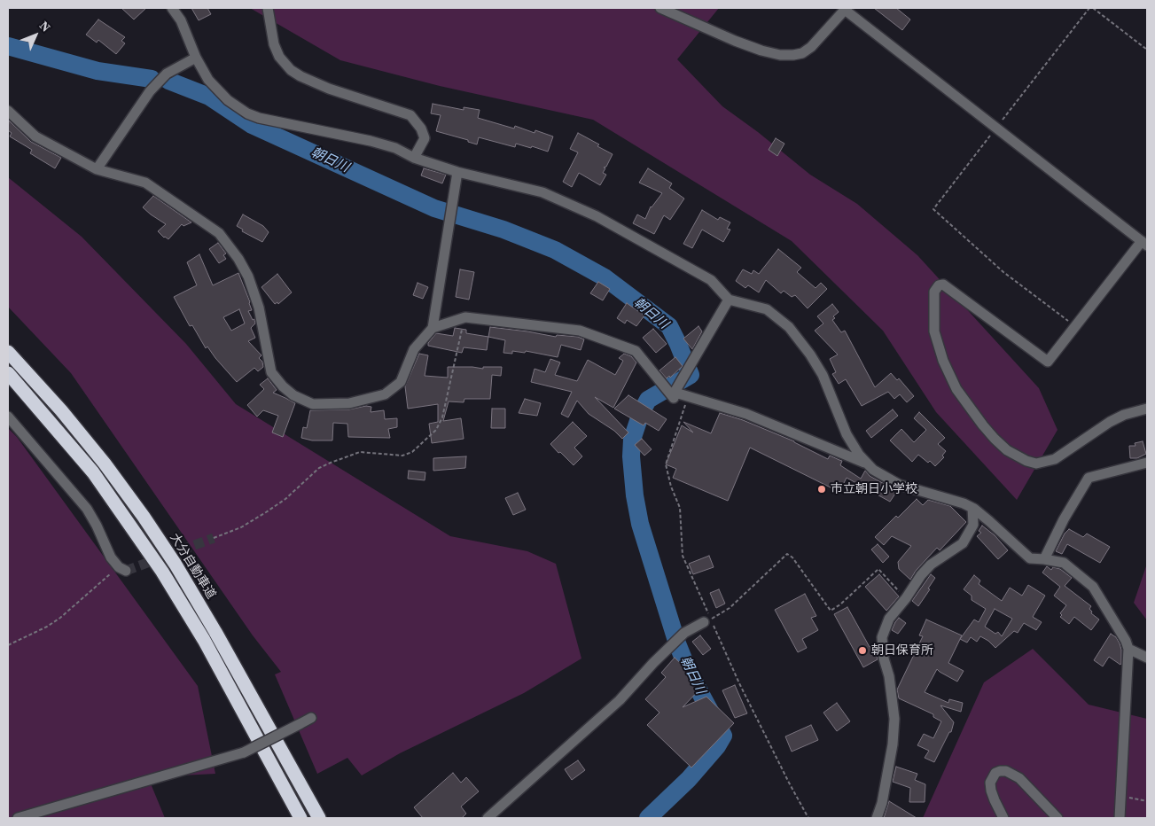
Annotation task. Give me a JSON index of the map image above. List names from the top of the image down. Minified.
{"streets":{"highway":["大分自動車道"]},"water":["朝日川"],"places":["市立朝日小学校","朝日保育所"],"north":"top right"}
